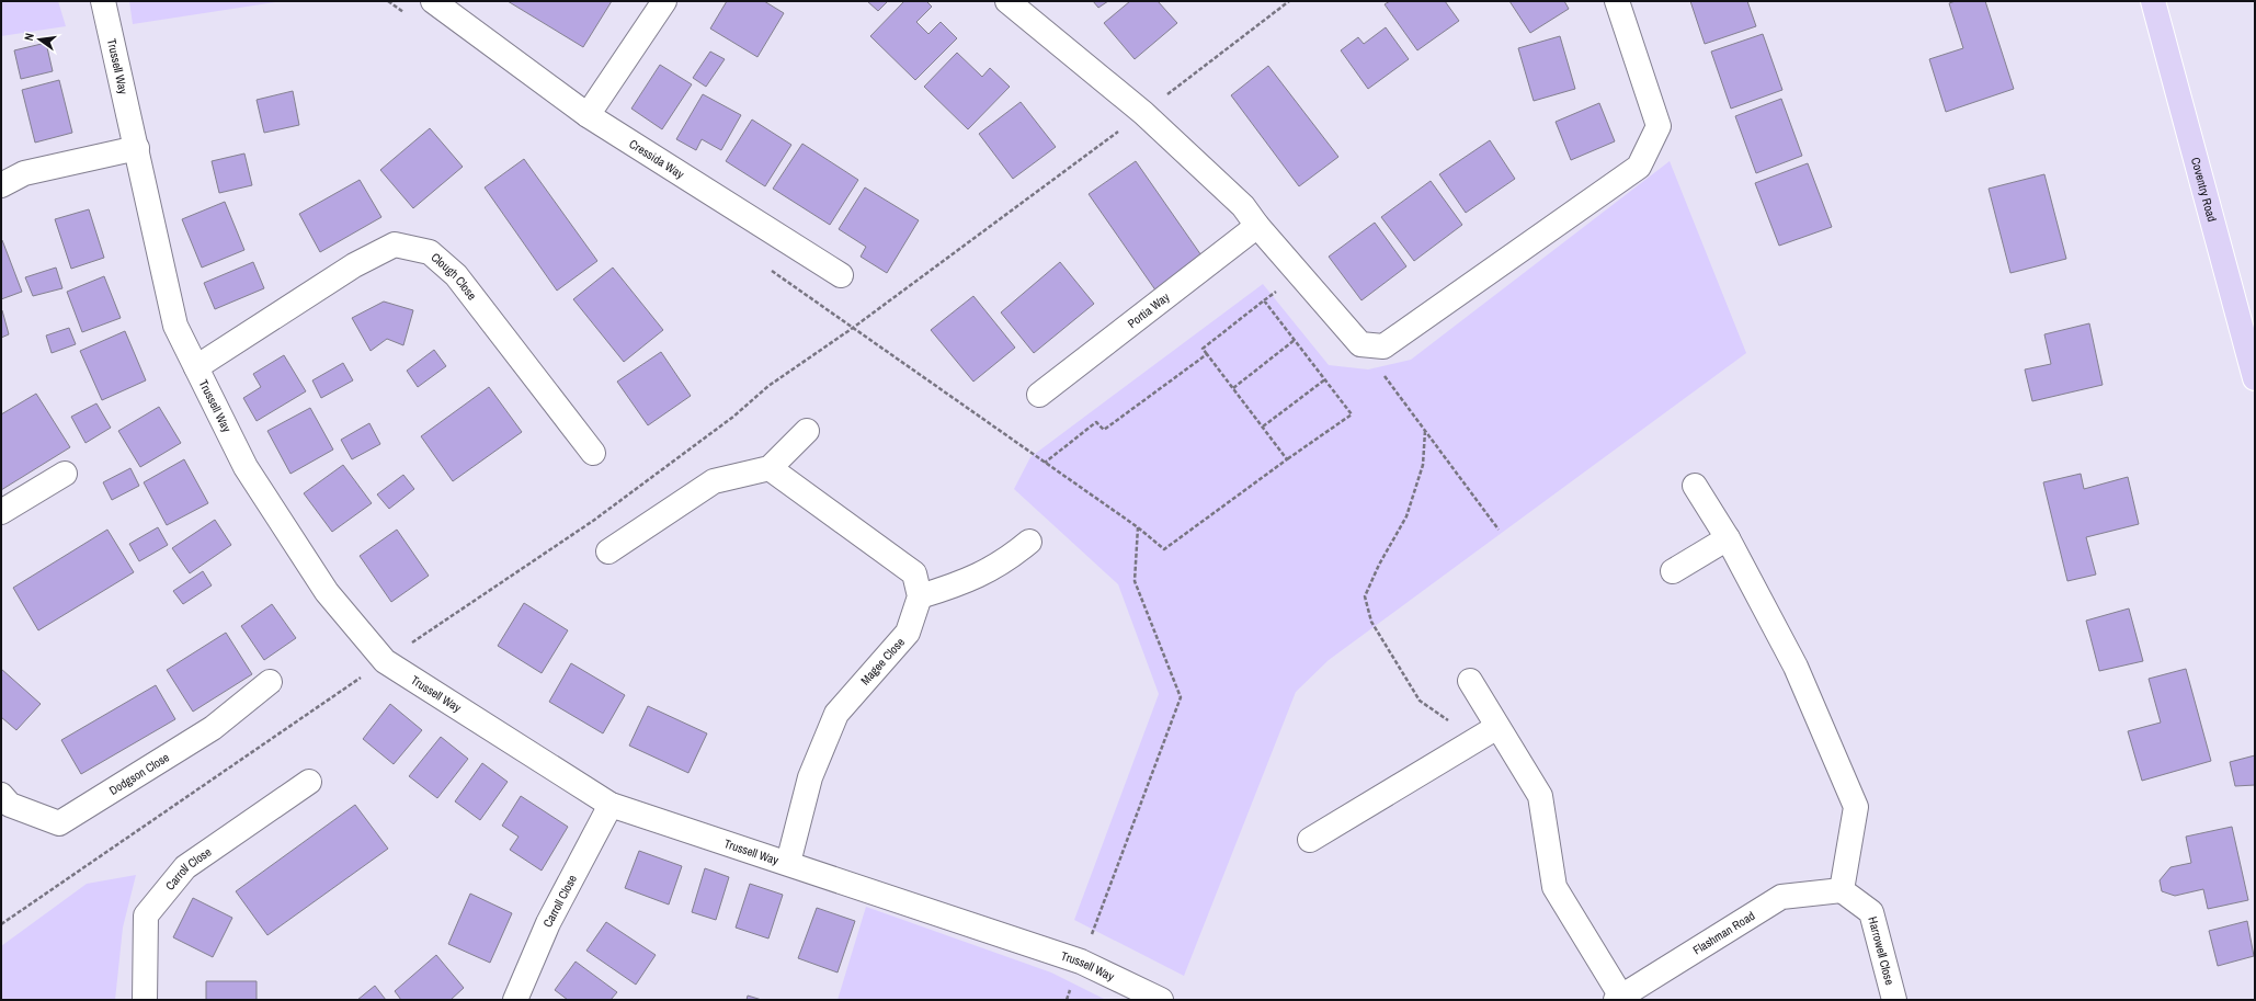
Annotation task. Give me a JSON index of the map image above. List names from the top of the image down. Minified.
{"streets":{"main road":["Coventry Road"],"street":["Trussell Way","Cressida Way","Clough Close","Portia Way","Magee Close","Dodgson Close","Carroll Close","Flashman Road","Harrowell Close"]},"crossings":[["Trussell Way","Clough Close"],["Trussell Way","Magee Close"],["Trussell Way","Carroll Close"],["Flashman Road","Harrowell Close"]],"north":"left"}
